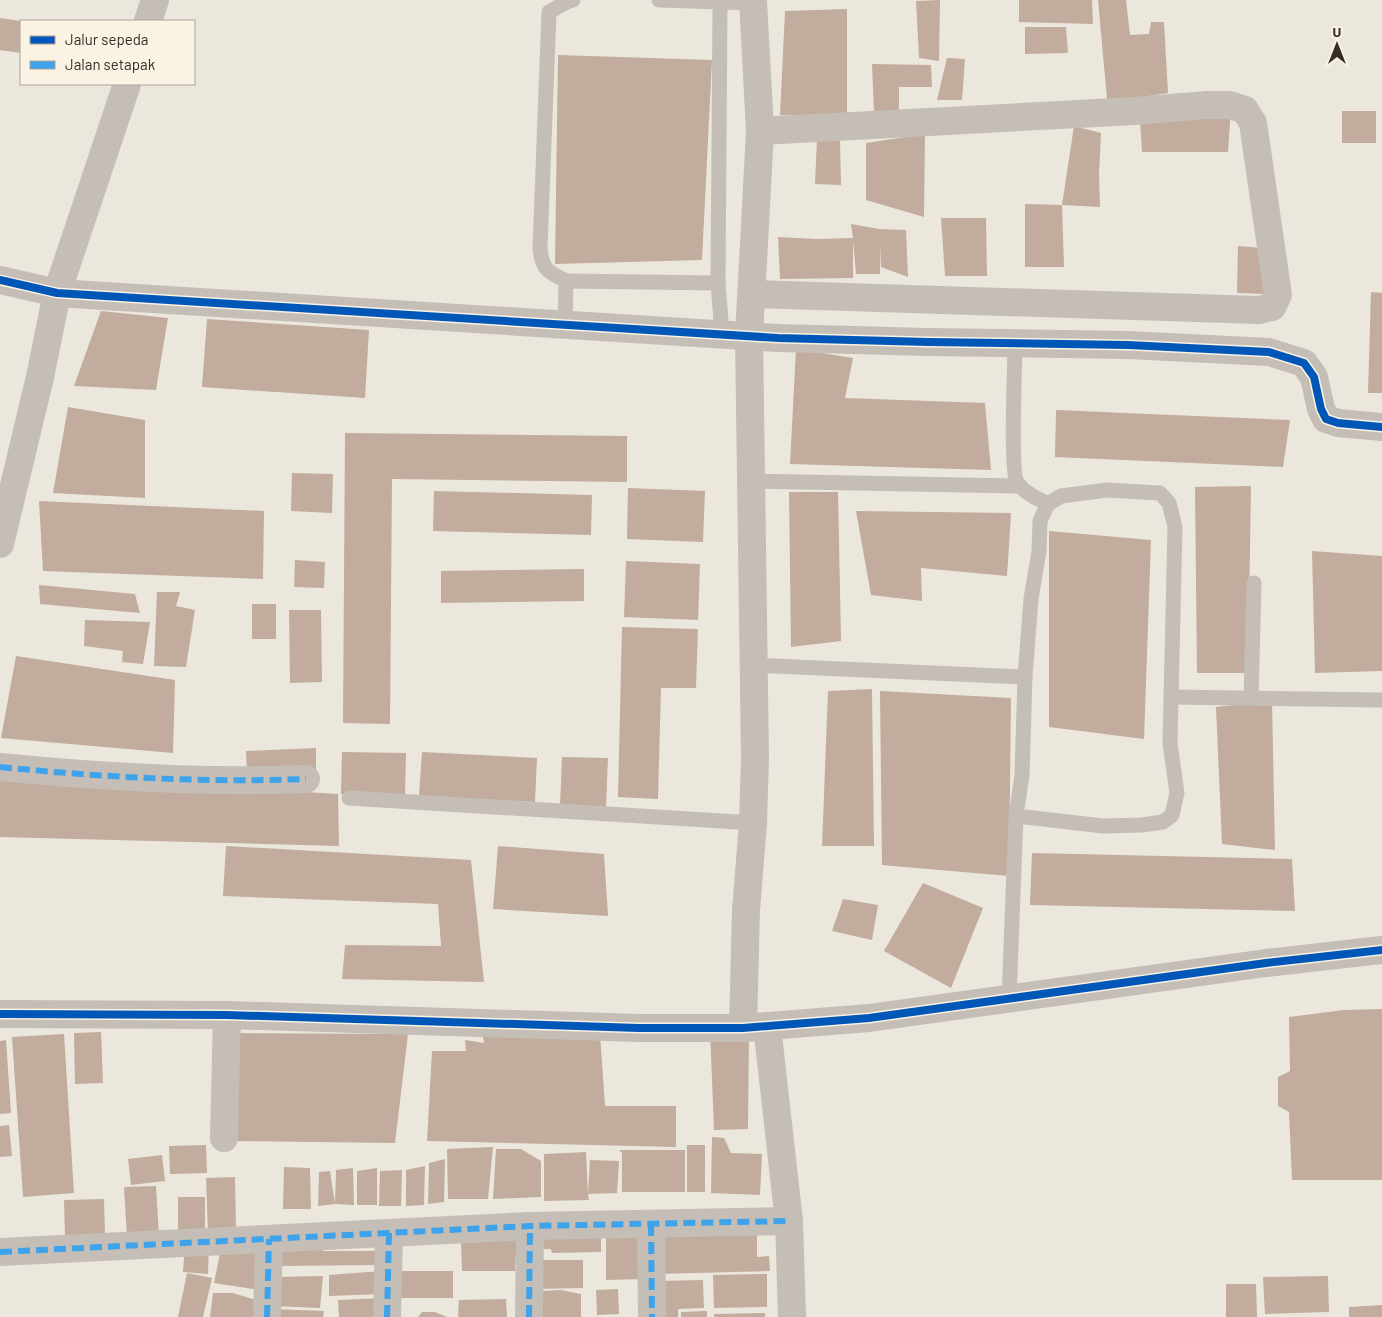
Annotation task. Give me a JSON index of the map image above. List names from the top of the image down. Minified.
{"legend":["Jalur sepeda","Jalan setapak"],"north":"top"}
